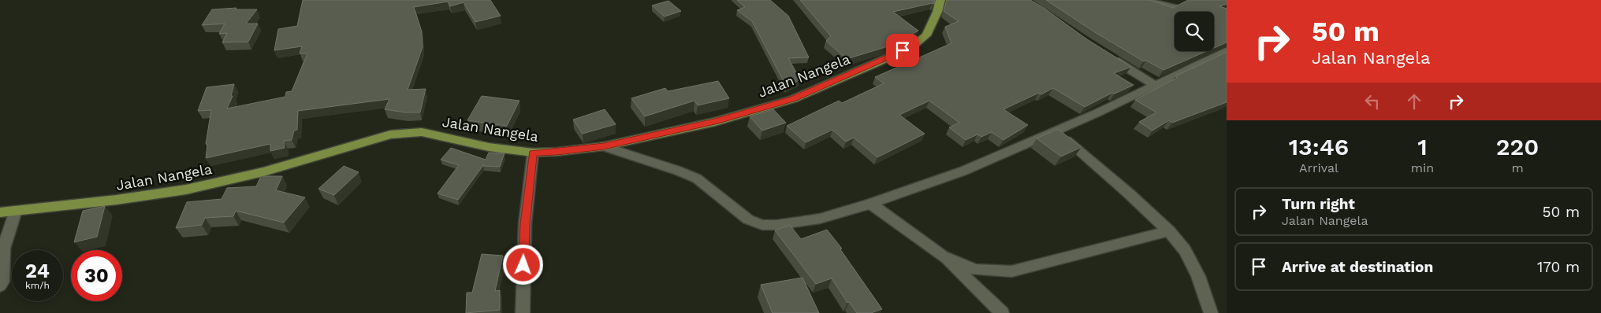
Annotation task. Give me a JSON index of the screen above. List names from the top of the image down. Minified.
{"streets":{"main road":["Jalan Nangela"]},"page":{"turn":["50 m","Jalan Nangela"],"eta":["13:46","Arrival","1","min","220","m"],"list":[{"name":"Turn right","note":"Jalan Nangela","value":"50 m"},{"name":"Arrive at destination","value":"170 m"}],"speed":"24 km/h","limit":"30"}}
